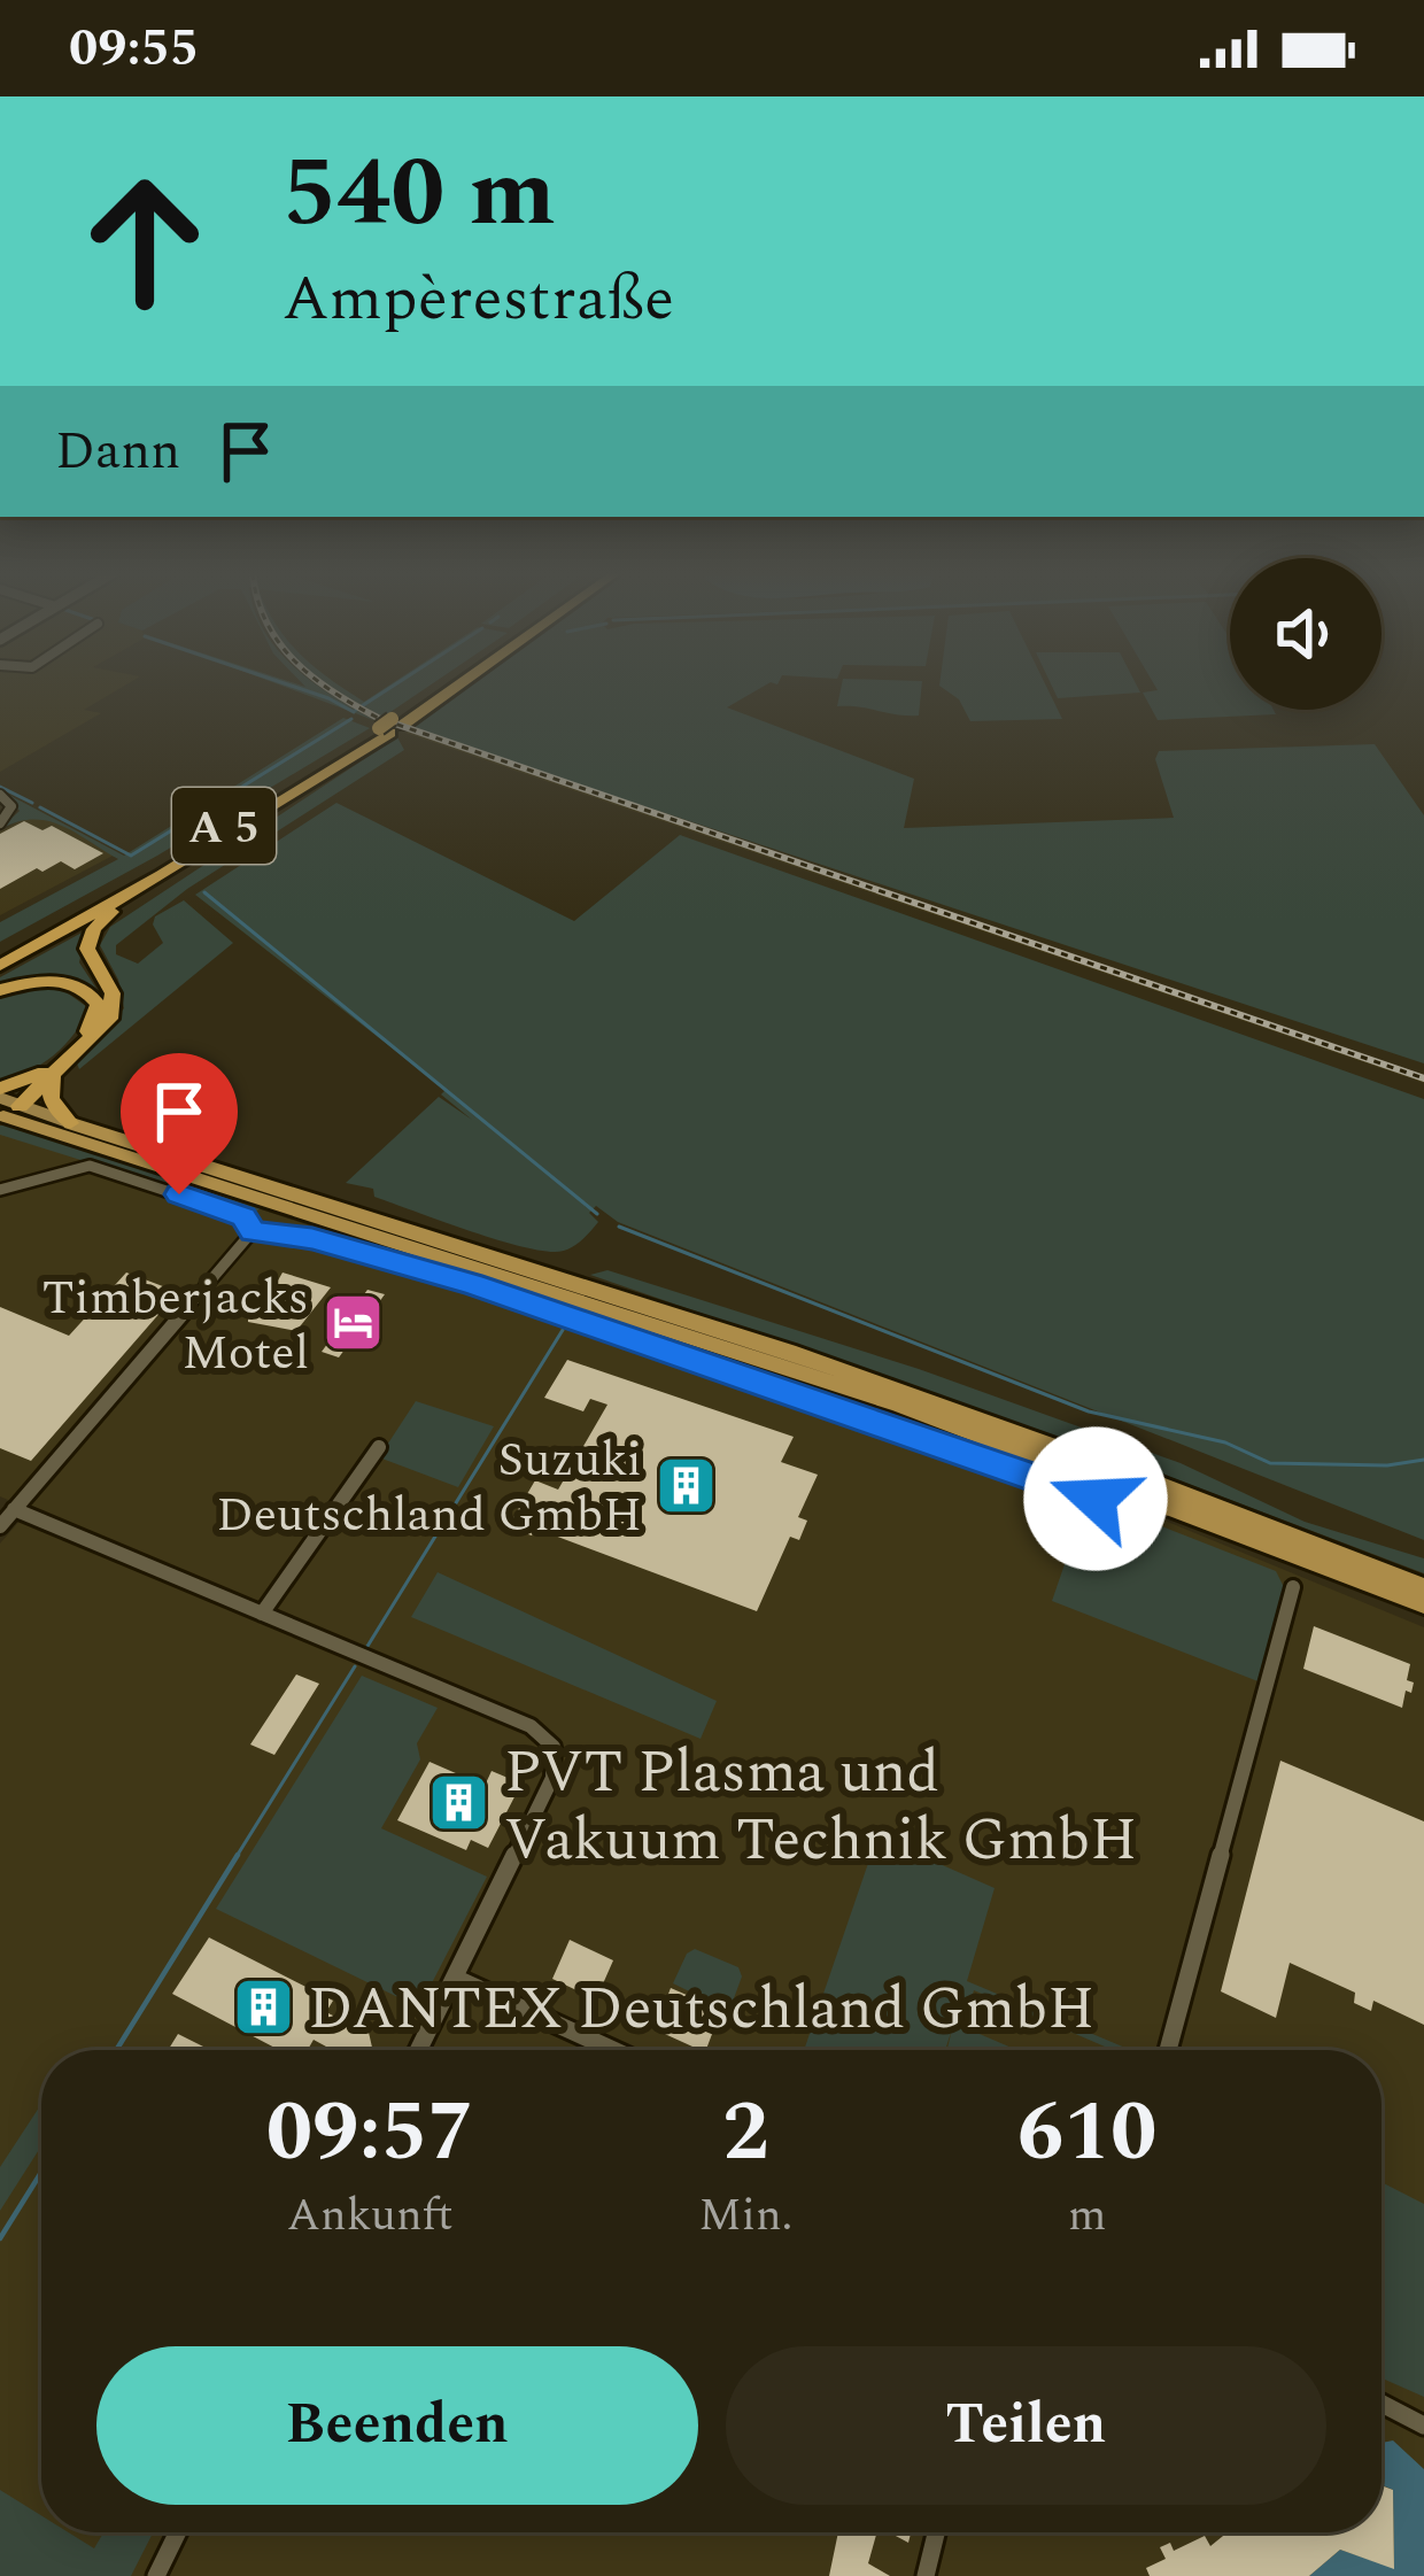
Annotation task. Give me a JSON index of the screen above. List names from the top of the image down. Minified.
{"streets":{"highway":["A 5"]},"places":{"hotel":["Timberjacks Motel"],"building":["Suzuki Deutschland GmbH","PVT Plasma und Vakuum Technik GmbH","DANTEX Deutschland GmbH"]},"page":{"status":"09:55","turn":["540 m","Ampèrestraße"],"then":"Dann","eta":["09:57","Ankunft","2","Min.","610","m"],"buttons":["Beenden","Teilen"]}}
